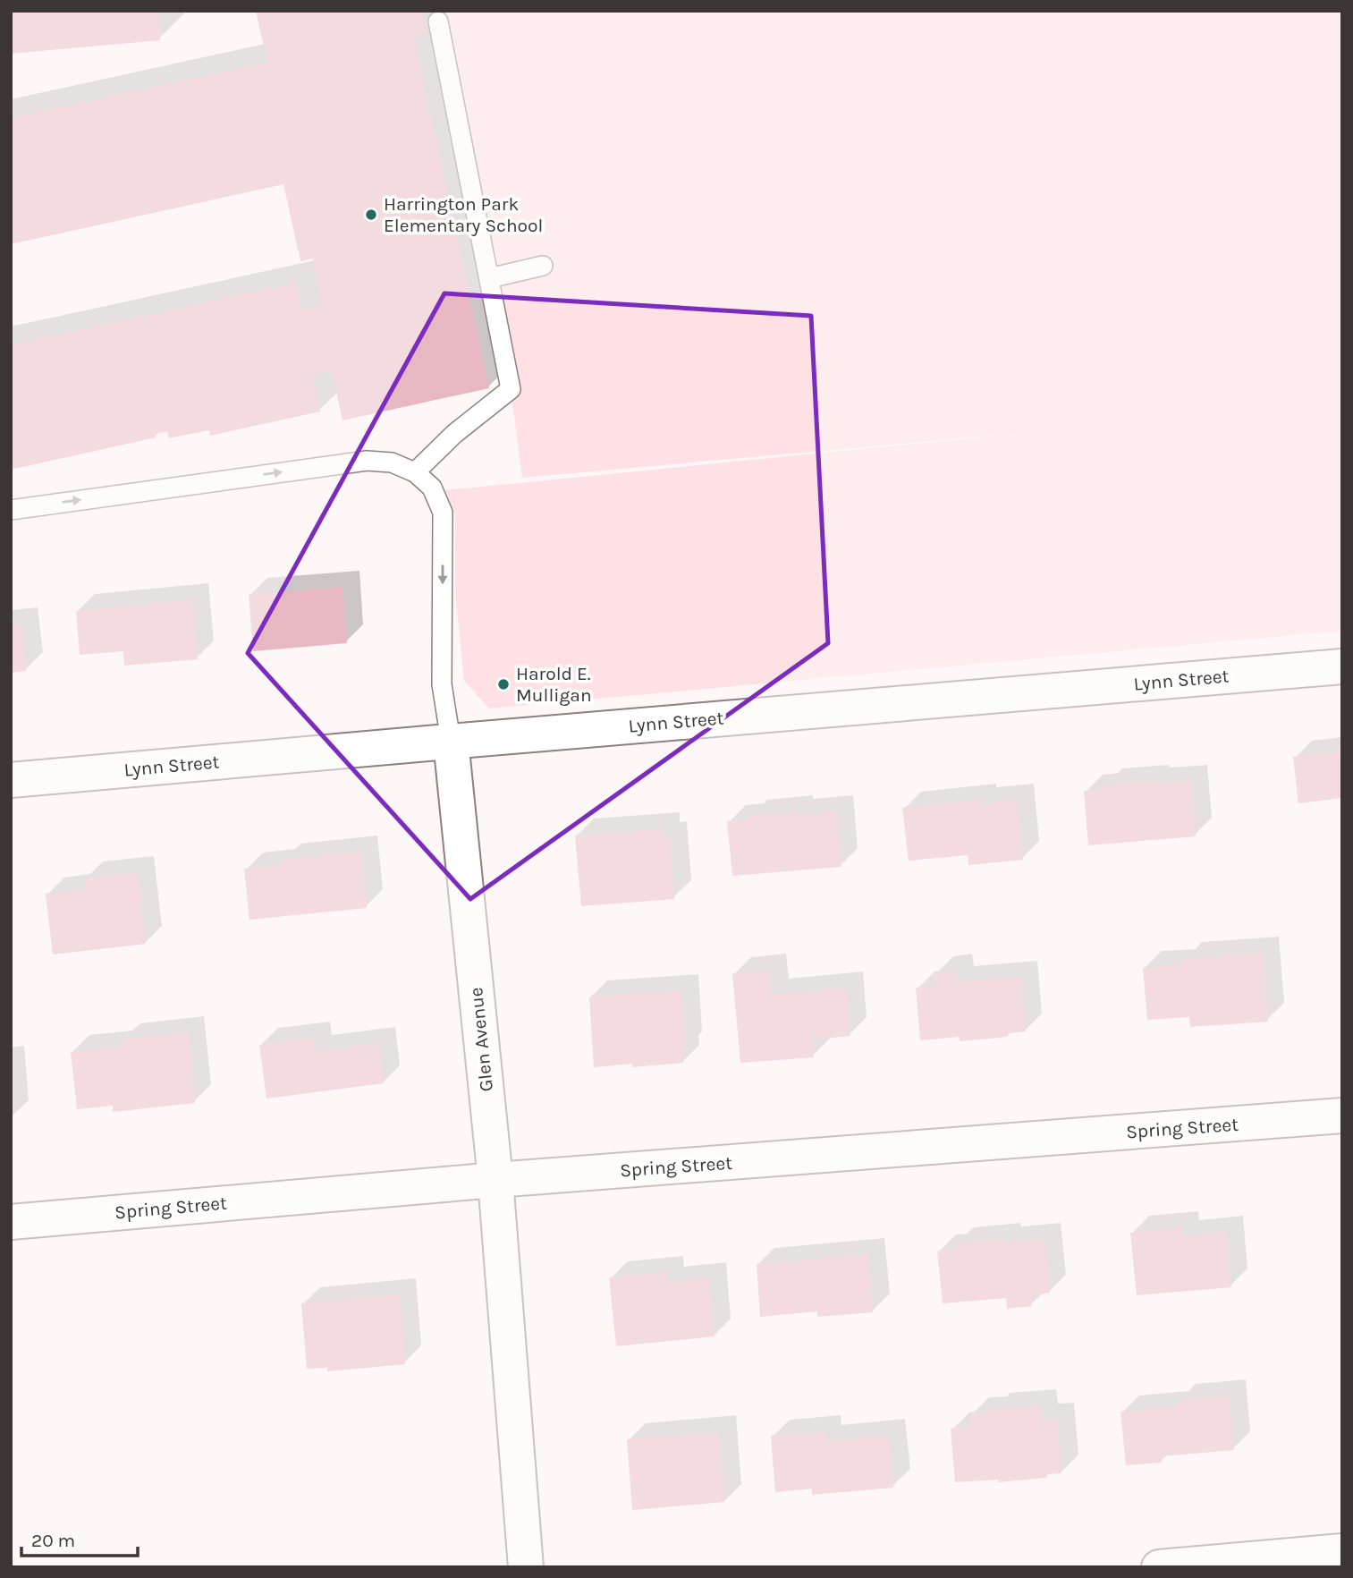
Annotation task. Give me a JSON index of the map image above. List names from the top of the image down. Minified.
{"streets":{"street":["Lynn Street","Glen Avenue","Spring Street"]},"crossings":[["Lynn Street","Glen Avenue"],["Glen Avenue","Spring Street"]],"places":["Harrington Park Elementary School","Harold E. Mulligan"],"scale_bar":"20 m"}
